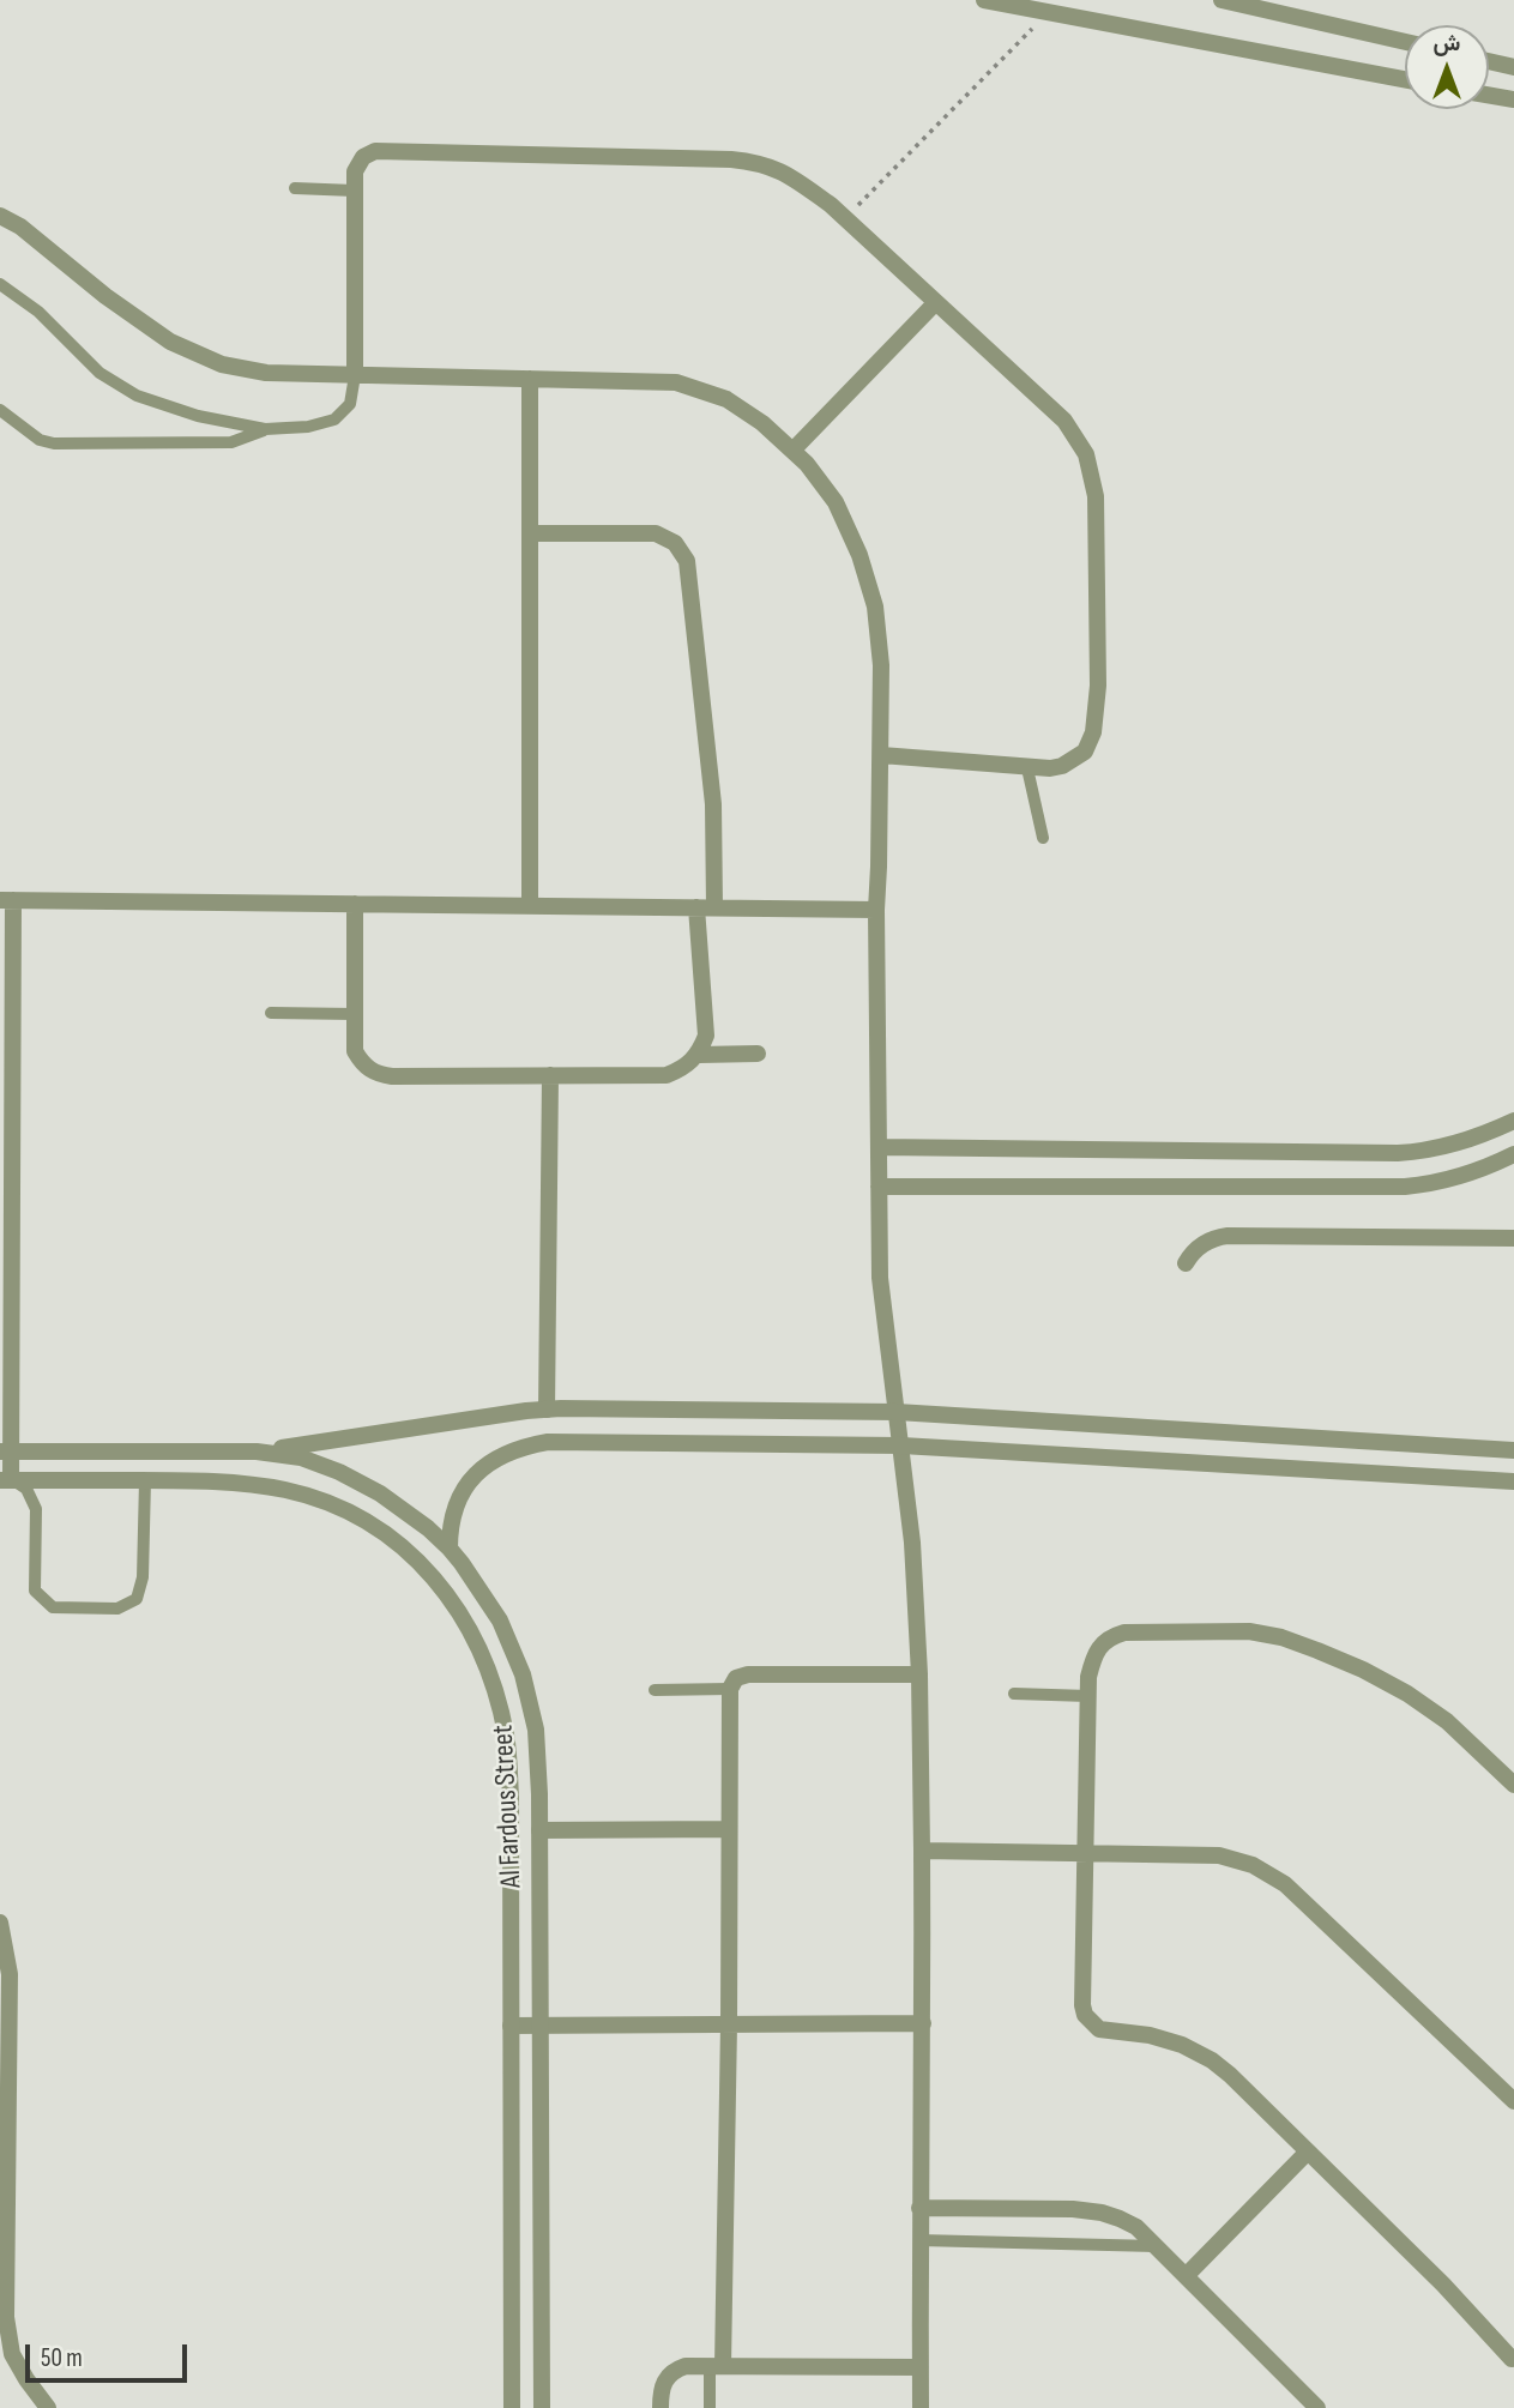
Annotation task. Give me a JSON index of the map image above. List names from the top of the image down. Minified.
{"streets":{"street":["Al Fardous Street"]},"scale_bar":"50 m","north":"top"}
